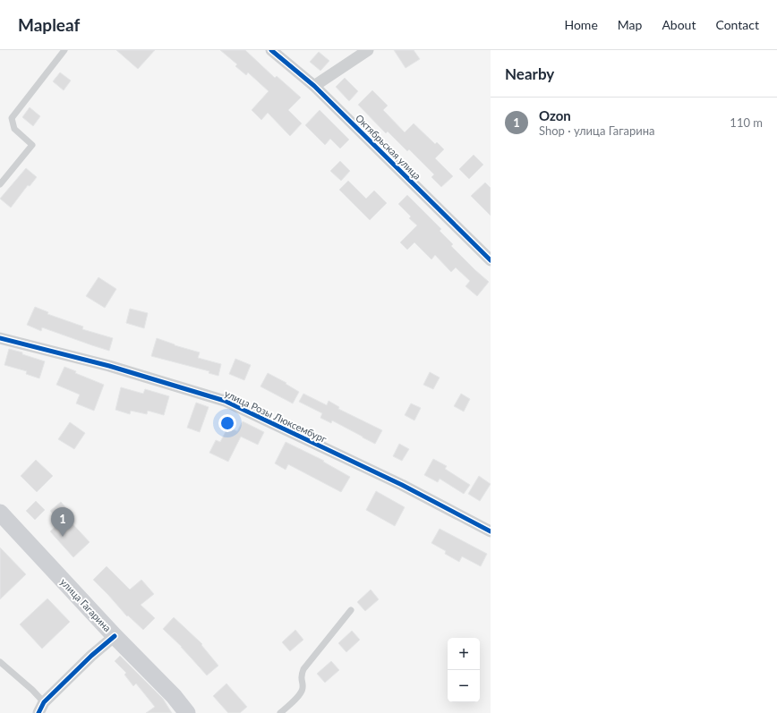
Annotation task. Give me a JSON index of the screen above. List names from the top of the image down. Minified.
{"streets":{"main road":["улица Гагарина"],"street":["Октябрьская улица","улица Розы Люксембург"]},"page":{"header":"Mapleaf","nav":["Home","Map","About","Contact"],"heading":"Nearby","list":[{"mark":"1","name":"Ozon","note":"Shop · улица Гагарина","value":"110 m"}],"pins":"1","map_buttons":["+","−"]}}
